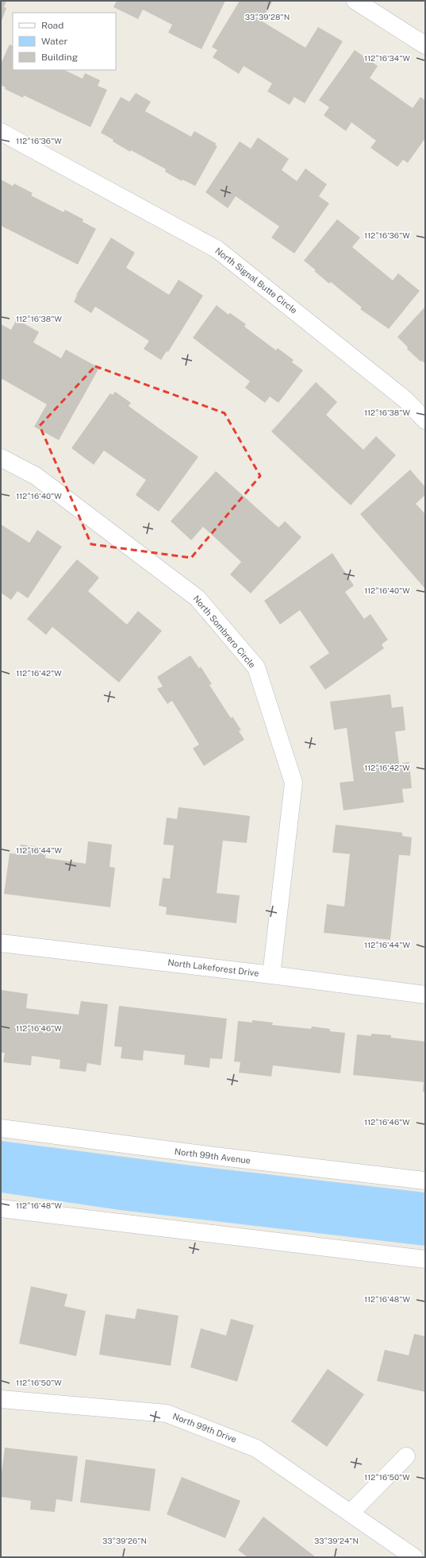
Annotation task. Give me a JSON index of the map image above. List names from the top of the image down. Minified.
{"streets":{"street":["North Signal Butte Circle","North Sombrero Circle","North Lakeforest Drive","North 99th Avenue","North 99th Drive"]},"crossings":[["North Sombrero Circle","North Lakeforest Drive"]],"legend":["Road","Water","Building"],"coordinates":["33°39'28\"N","112°16'34\"W","112°16'36\"W","112°16'38\"W","112°16'40\"W","112°16'42\"W","112°16'44\"W","112°16'46\"W","112°16'48\"W","112°16'50\"W","33°39'26\"N","33°39'24\"N"]}
